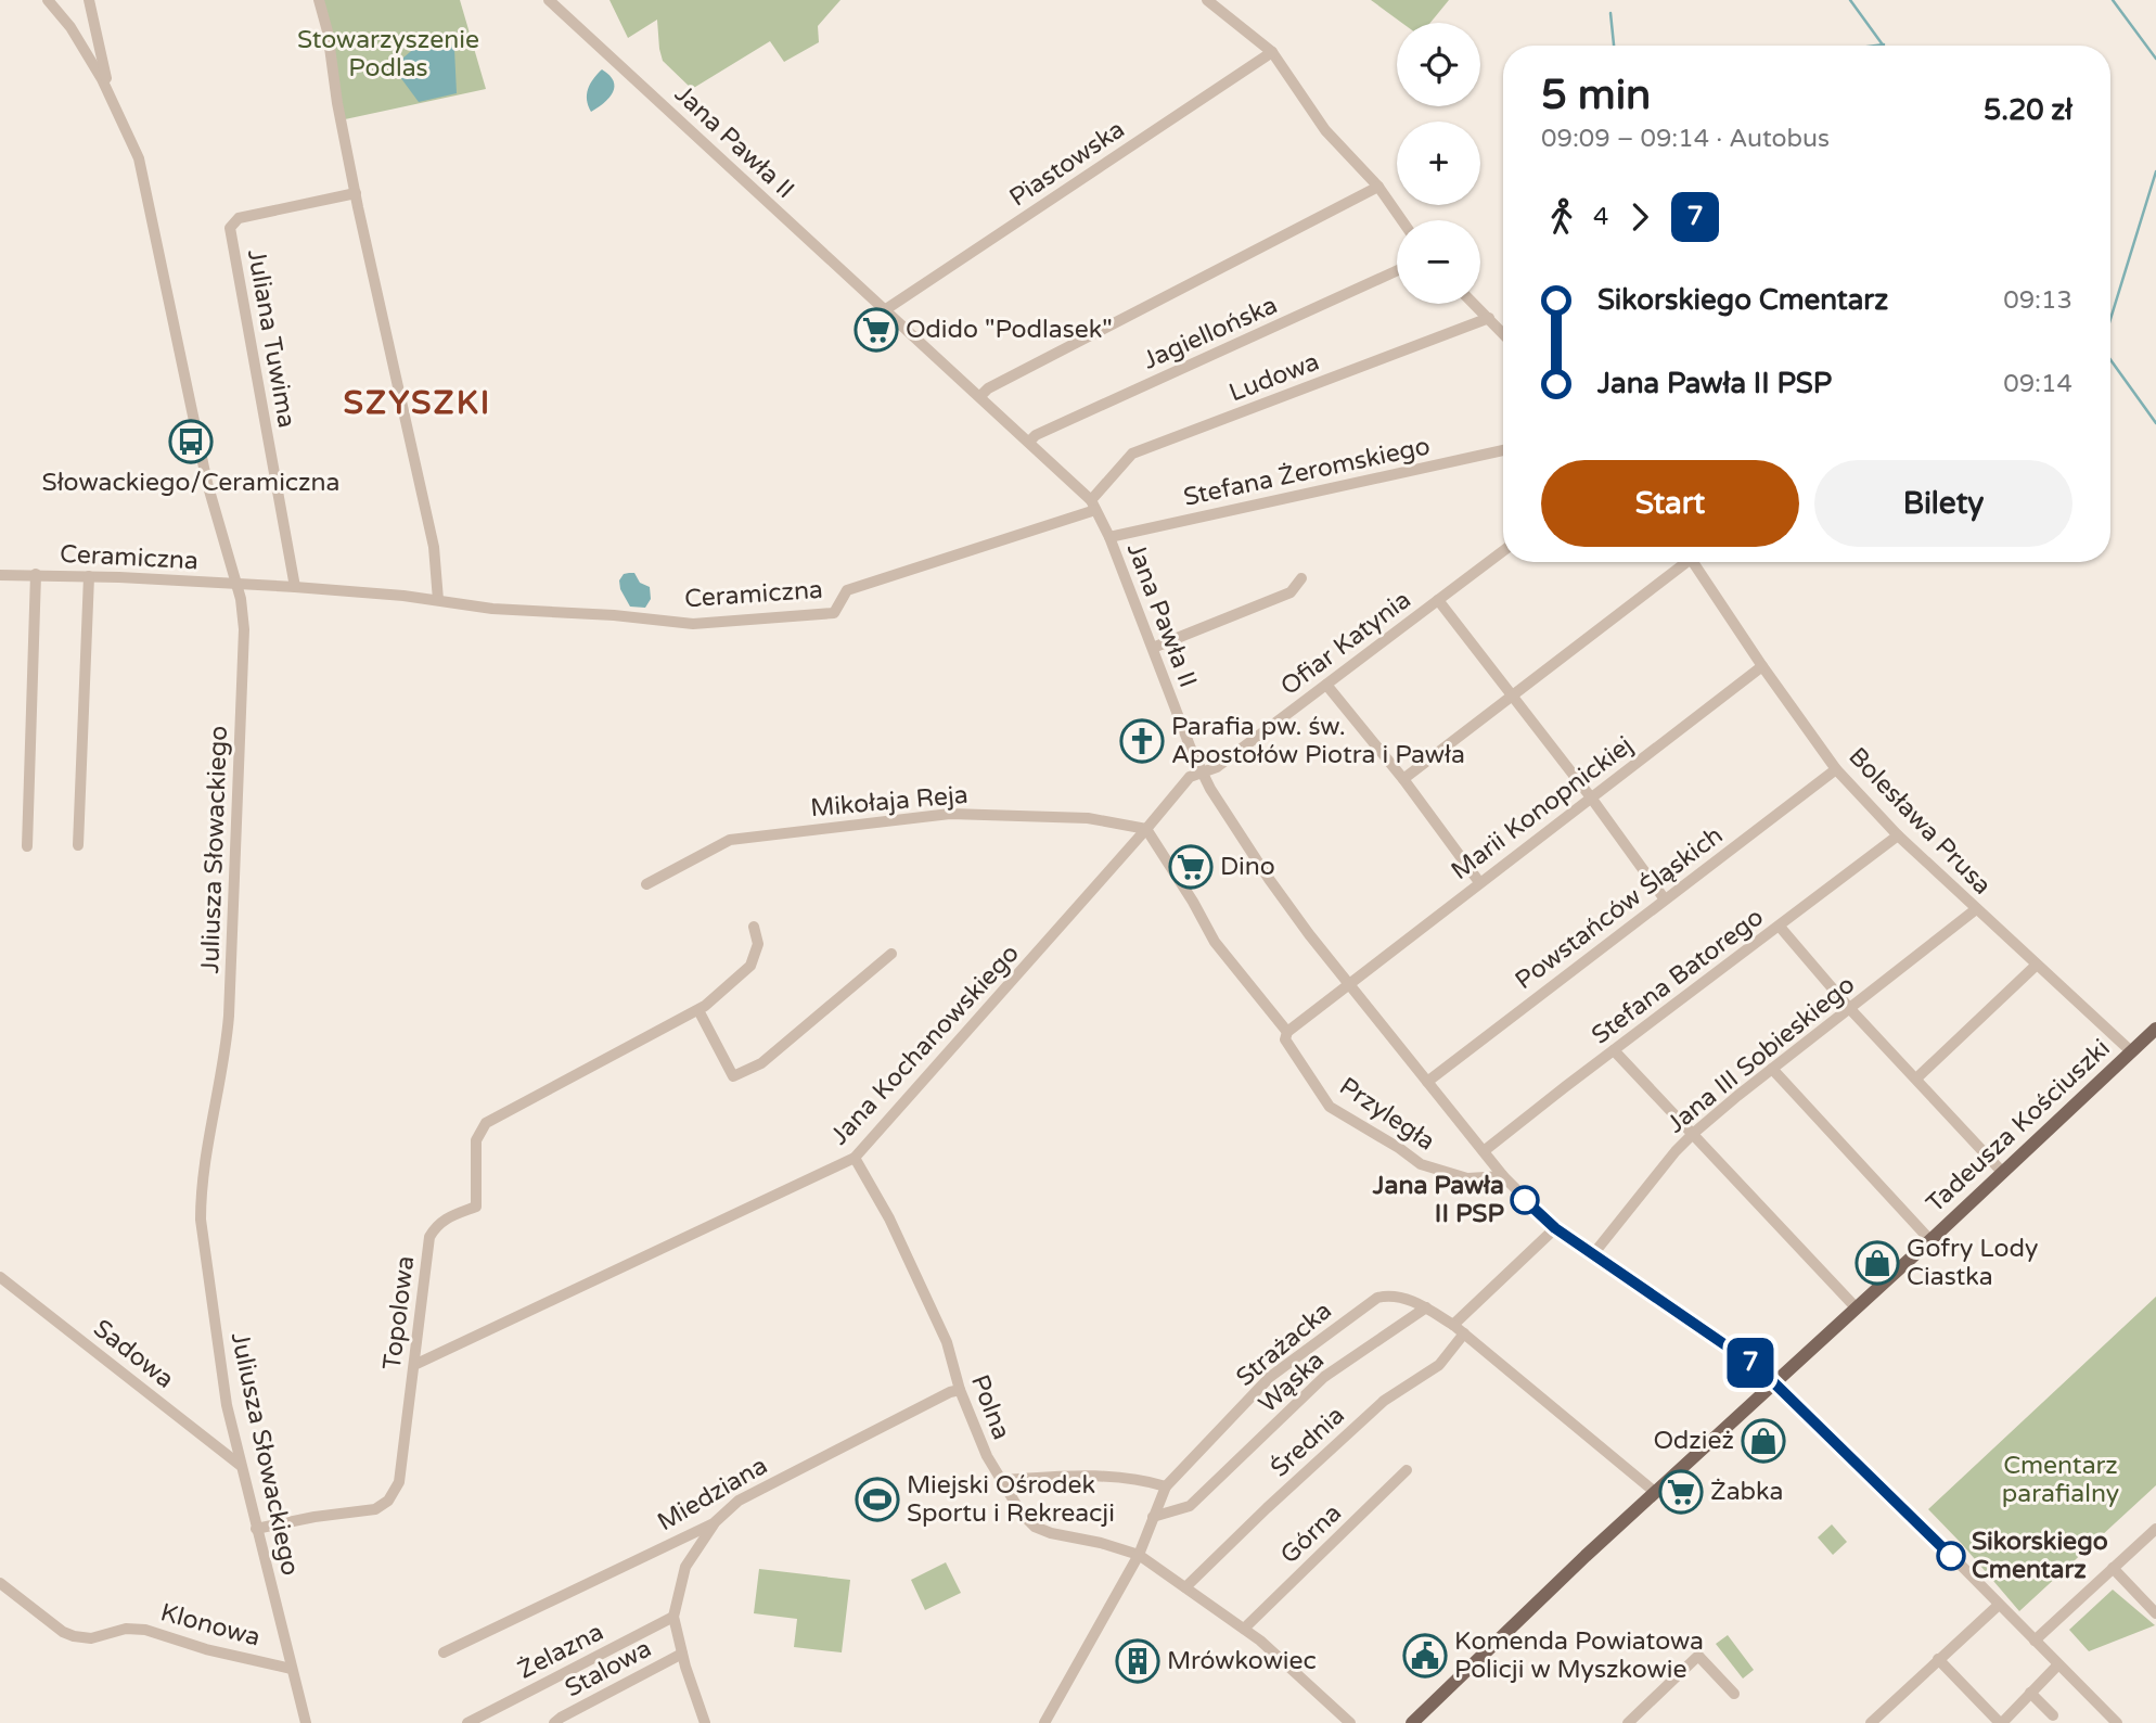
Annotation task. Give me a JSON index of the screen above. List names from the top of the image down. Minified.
{"streets":{"main road":["Tadeusza Kościuszki"],"street":["Jana Pawła II","Piastowska","Jagiellońska","Juliana Tuwima","Ludowa","Stefana Żeromskiego","Ceramiczna","Ofiar Katynia","Mikołaja Reja","Marii Konopnickiej","Bolesława Prusa","Juliusza Słowackiego","Powstańców Śląskich","Stefana Batorego","Jana Kochanowskiego","Jana III Sobieskiego","Przyległa","Topolowa","Strażacka","Sadowa","Wąska","Polna","Średnia","Miedziana","Górna","Klonowa","Żelazna","Stalowa"]},"crossings":[["Jana Pawła II","Piastowska"],["Jana Pawła II","Jagiellońska"],["Jana Pawła II","Ludowa"],["Jana Pawła II","Stefana Żeromskiego"],["Jana Pawła II","Ceramiczna"],["Jana Pawła II","Ofiar Katynia"],["Jana Pawła II","Marii Konopnickiej"],["Jana Pawła II","Powstańców Śląskich"],["Jana Pawła II","Stefana Batorego"],["Jana Pawła II","Jana Kochanowskiego"],["Jana Pawła II","Jana III Sobieskiego"],["Jana Pawła II","Przyległa"],["Jana Pawła II","Tadeusza Kościuszki"],["Juliana Tuwima","Ceramiczna"],["Ludowa","Ceramiczna"],["Ceramiczna","Juliusza Słowackiego"],["Ofiar Katynia","Jana Kochanowskiego"],["Mikołaja Reja","Jana Kochanowskiego"],["Mikołaja Reja","Przyległa"],["Marii Konopnickiej","Bolesława Prusa"],["Bolesława Prusa","Powstańców Śląskich"],["Bolesława Prusa","Stefana Batorego"],["Bolesława Prusa","Jana III Sobieskiego"],["Bolesława Prusa","Tadeusza Kościuszki"],["Juliusza Słowackiego","Topolowa"],["Juliusza Słowackiego","Sadowa"],["Juliusza Słowackiego","Klonowa"],["Jana Kochanowskiego","Przyległa"],["Jana Kochanowskiego","Topolowa"],["Jana Kochanowskiego","Polna"],["Tadeusza Kościuszki","Strażacka"],["Strażacka","Wąska"],["Strażacka","Polna"],["Strażacka","Średnia"],["Polna","Średnia"],["Polna","Miedziana"],["Polna","Górna"]],"districts":["SZYSZKI"],"parks":["Stowarzyszenie Podlas","Cmentarz parafialny"],"places":{"supermarket":["Odido \"Podlasek\"","Dino","Żabka"],"bus stop":["Słowackiego/Ceramiczna"],"church":["Parafia pw. św. Apostołów Piotra i Pawła"],"other":["Jana Pawła II PSP","Sikorskiego Cmentarz"],"shop":["Gofry Lody Ciastka","Odzież"],"sports":["Miejski Ośrodek Sportu i Rekreacji"],"public building":["Komenda Powiatowa Policji w Myszkowie"],"building":["Mrówkowiec"]},"lines":["bus line 7"],"page":{"on_map":"7","map_buttons":["+","−"],"heading":["5 min","09:09 – 09:14 · Autobus","5.20 zł"],"legs":["4","7"],"list":[{"name":"Sikorskiego Cmentarz","value":"09:13"},{"name":"Jana Pawła II PSP","value":"09:14"}],"buttons":["Start","Bilety"]}}
